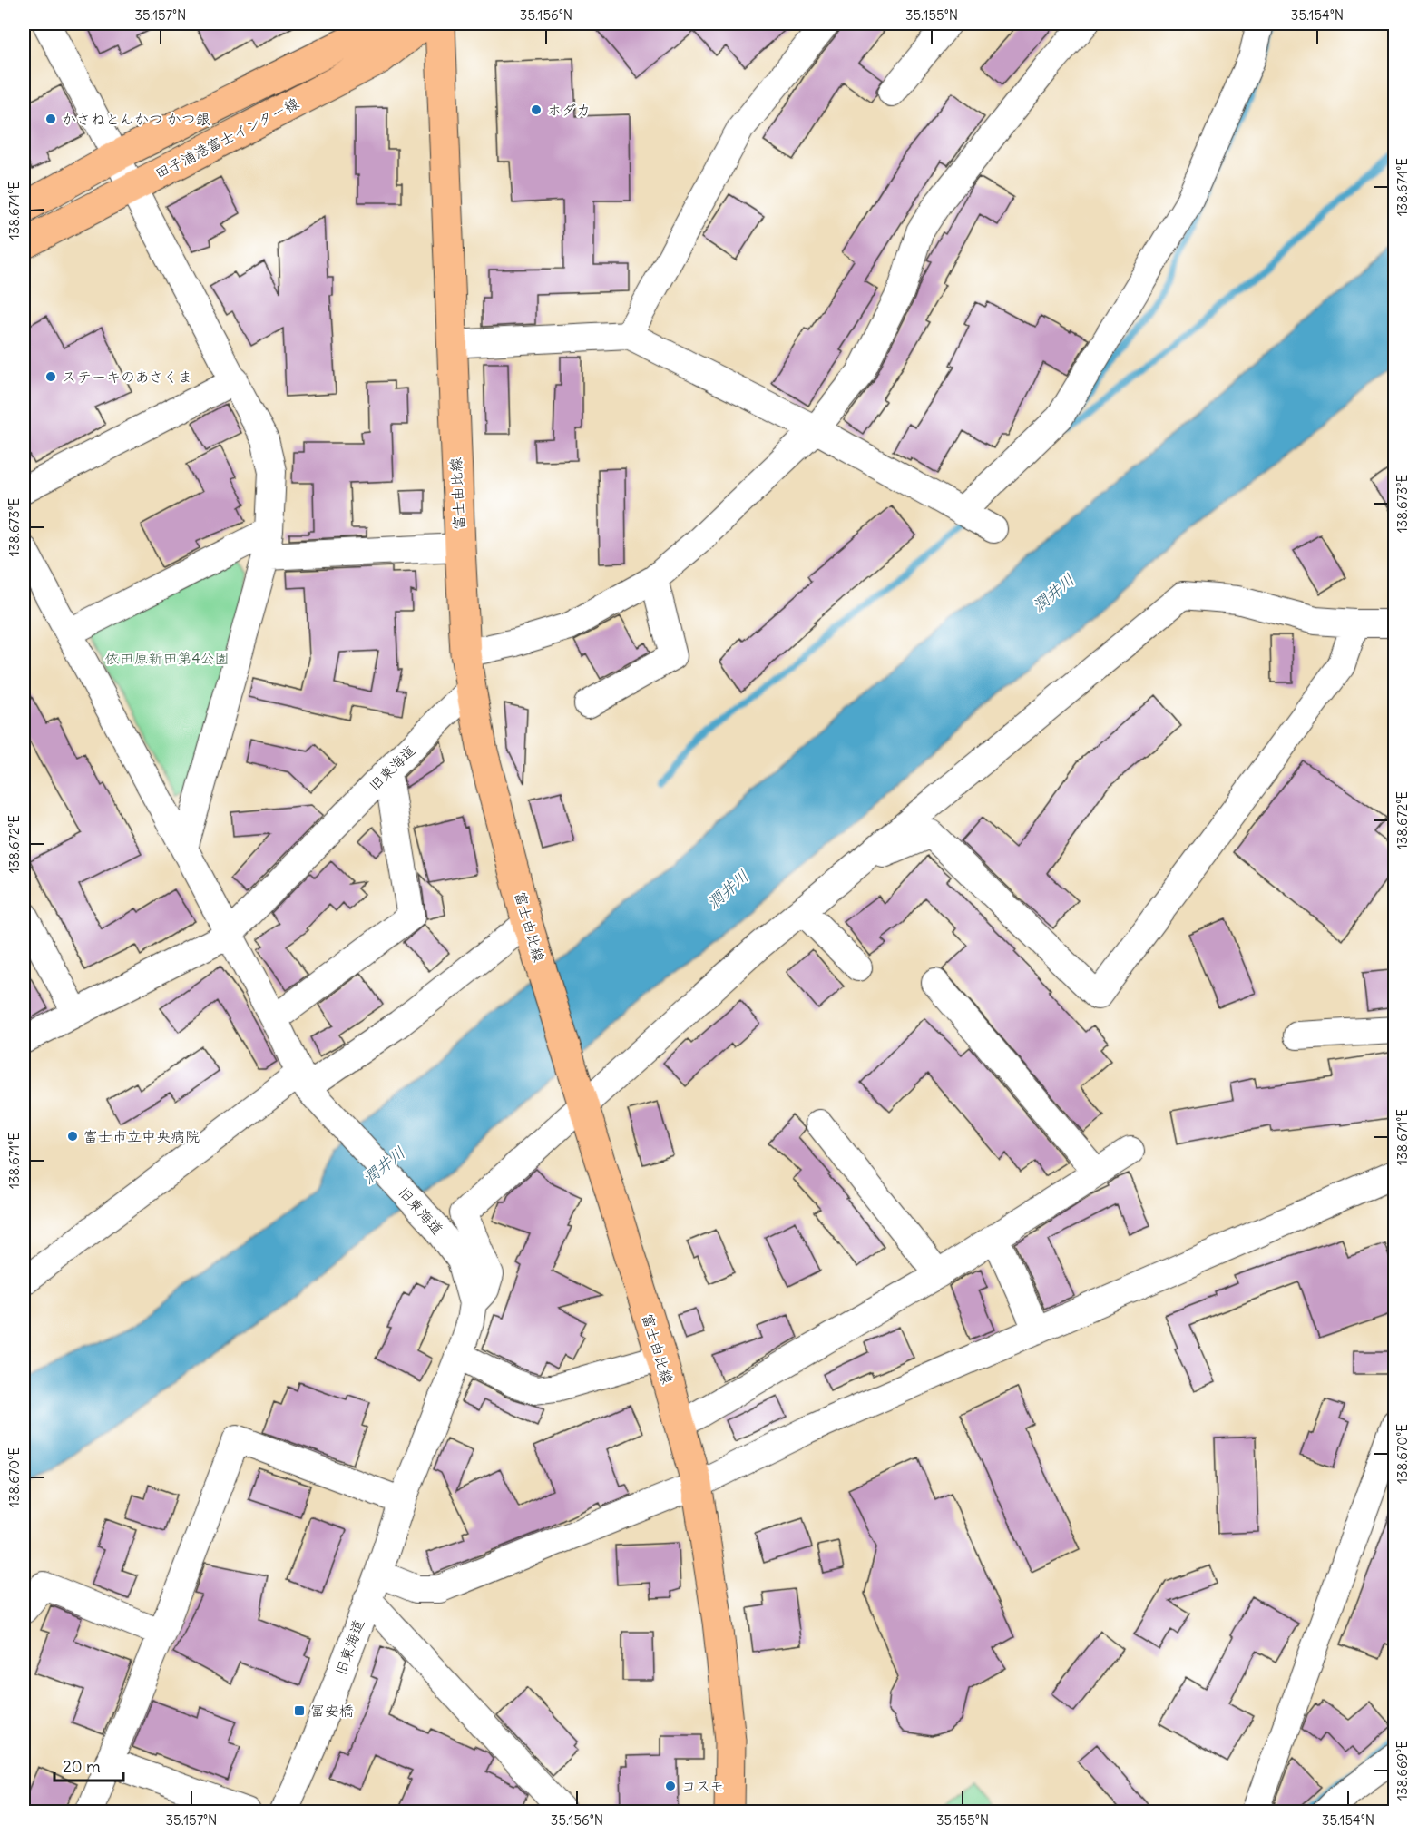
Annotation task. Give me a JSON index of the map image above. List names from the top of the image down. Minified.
{"streets":{"main road":["田子浦港富士インター線","富士由比線"],"street":["旧東海道"]},"crossings":[["富士由比線","旧東海道"]],"water":["潤井川"],"parks":["依田原新田第4公園"],"places":{"other":["ホダカ","かさねとんかつ かつ銀","ステーキのあさくま","富士市立中央病院","コスモ"],"transit":["冨安橋"]},"scale_bar":"20 m","coordinates":["35.157°N","35.156°N","35.155°N","35.154°N","138.674°E","138.673°E","138.672°E","138.671°E","138.670°E","138.669°E"]}
